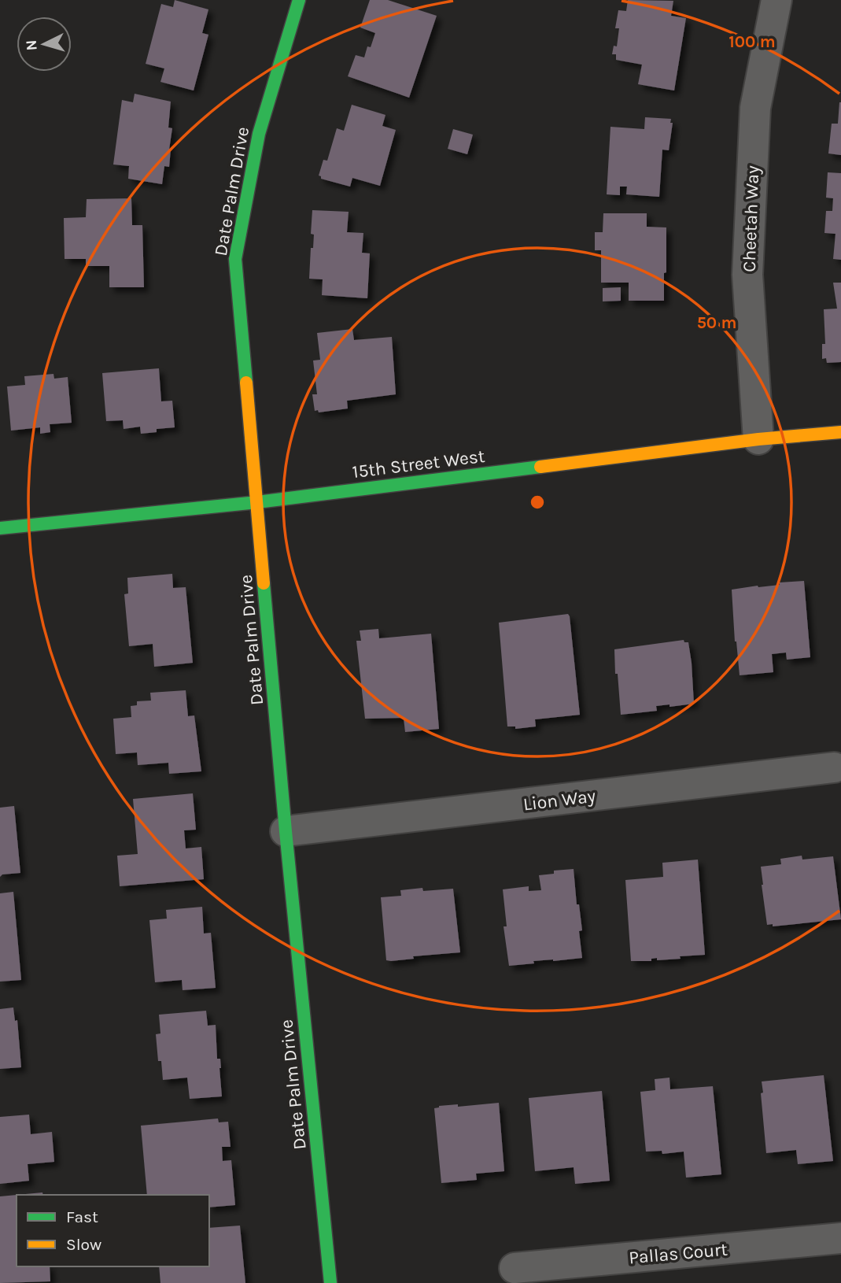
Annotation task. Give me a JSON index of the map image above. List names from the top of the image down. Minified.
{"streets":{"street":["Date Palm Drive","Cheetah Way","15th Street West","Lion Way","Pallas Court"]},"crossings":[["Date Palm Drive","15th Street West"],["Date Palm Drive","Lion Way"],["Cheetah Way","15th Street West"]],"legend":["Fast","Slow"],"north":"left","rings":["100 m","50 m"]}
